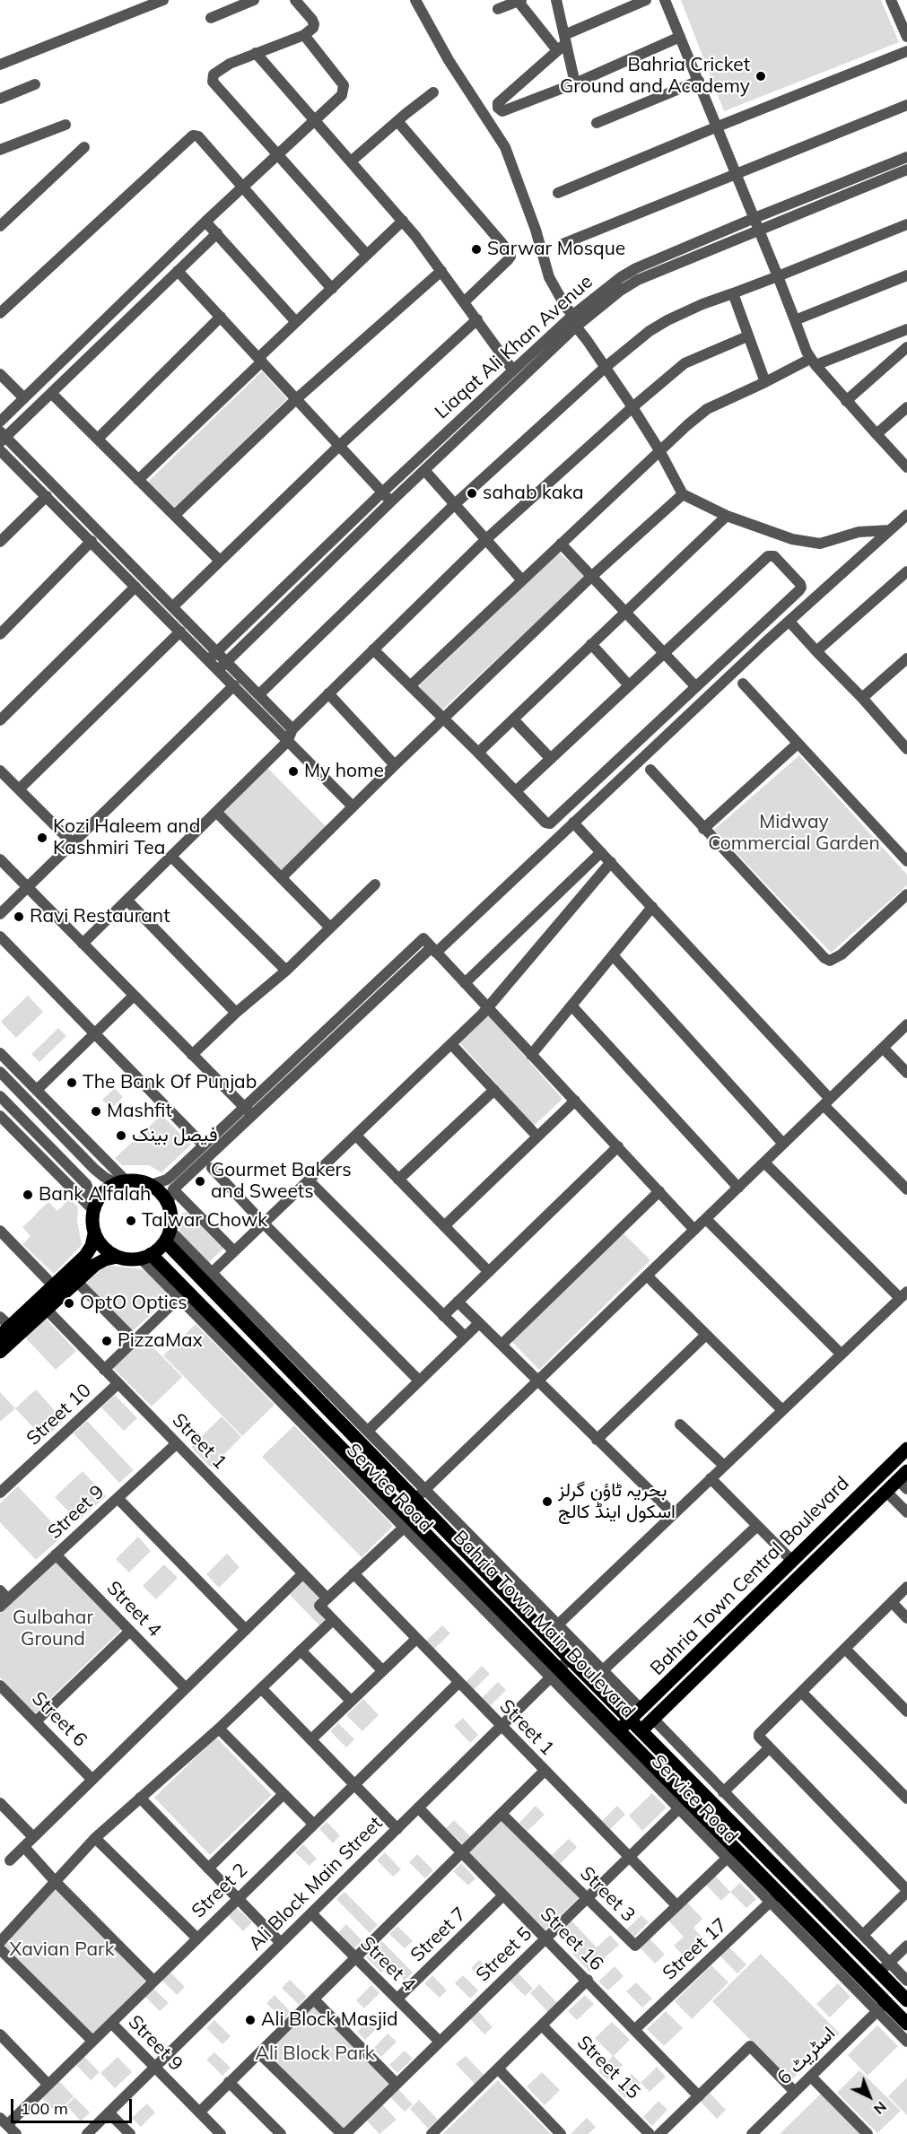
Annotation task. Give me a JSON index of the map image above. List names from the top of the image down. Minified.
{"streets":{"main road":["Bahria Town Central Boulevard","Bahria Town Main Boulevard"],"street":["Liaqat Ali Khan Avenue","Street 10","Street 1","Service Road","Street 9","Street 4","Street 6","Ali Block Main Street","Street 2","Street 3","Street 7","Street 16","Street 17","Street 5","اسٹریٹ 6","Street 15"]},"crossings":[["Street 10","Street 1"],["Street 1","Street 9"],["Street 1","Ali Block Main Street"],["Street 1","Street 2"],["Street 1","Street 3"],["Street 1","Street 5"],["Service Road","Bahria Town Central Boulevard"],["Service Road","Bahria Town Main Boulevard"],["Service Road","Ali Block Main Street"],["Service Road","Street 5"],["Street 9","Street 4"],["Street 9","Ali Block Main Street"],["Street 9","Street 2"],["Bahria Town Central Boulevard","Bahria Town Main Boulevard"],["Street 4","Ali Block Main Street"],["Street 4","Street 7"],["Street 4","Street 5"],["Bahria Town Main Boulevard","Ali Block Main Street"],["Bahria Town Main Boulevard","Street 3"],["Bahria Town Main Boulevard","Street 17"],["Bahria Town Main Boulevard","Street 5"],["Bahria Town Main Boulevard","اسٹریٹ 6"],["Ali Block Main Street","Street 16"],["Street 3","Street 5"],["Street 7","Street 16"],["Street 16","Street 17"],["Street 16","Street 5"]],"parks":["Midway Commercial Garden","Gulbahar Ground","Xavian Park","Ali Block Park"],"places":["Bahria Cricket Ground and Academy","Sarwar Mosque","sahab kaka","My home","Kozi Haleem and Kashmiri Tea","Ravi Restaurant","The Bank Of Punjab","Mashfit","فیصل بینک","Gourmet Bakers and Sweets","Bank Alfalah","Talwar Chowk","OptO Optics","PizzaMax","بحریہ ٹاؤن گرلز اسکول اینڈ کالج","Ali Block Masjid"],"scale_bar":"100 m","north":"bottom right"}
